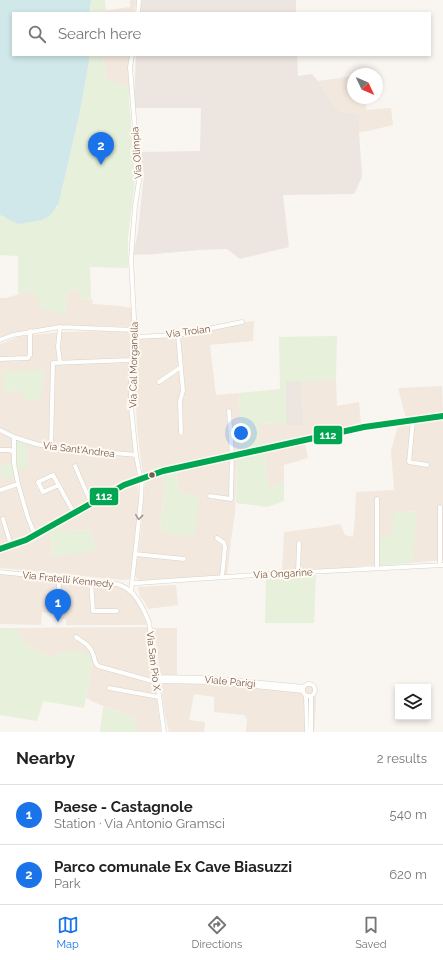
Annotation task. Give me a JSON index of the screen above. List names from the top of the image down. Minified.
{"streets":{"street":["Via Olimpia","Via Troian","Via Cal Morganella","Via Sant'Andrea","Via Ongarine","Via Fratelli Kennedy","Via San Pio X","Viale Parigi"]},"crossings":[["Via Olimpia","Via Cal Morganella"],["Via Troian","Via Cal Morganella"],["Via Cal Morganella","Via Sant'Andrea"],["Via Fratelli Kennedy","Via San Pio X"],["Via San Pio X","Viale Parigi"]],"lines":["transit line 112"],"north":"bottom right","page":{"search":"Search here","pins":["2","1"],"heading":["Nearby","2 results"],"list":[{"mark":"1","name":"Paese - Castagnole","note":"Station · Via Antonio Gramsci","value":"540 m"},{"mark":"2","name":"Parco comunale Ex Cave Biasuzzi","note":"Park","value":"620 m"}],"nav":["Map","Directions","Saved"]}}
